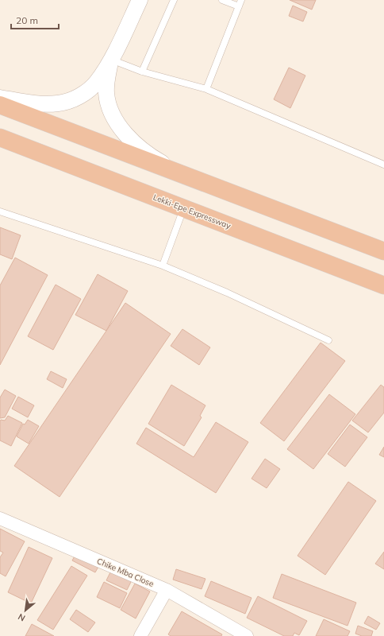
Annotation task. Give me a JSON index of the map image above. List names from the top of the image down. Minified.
{"streets":{"highway":["Lekki-Epe Expressway"],"street":["Chike Mba Close"]},"scale_bar":"20 m","north":"bottom left"}
